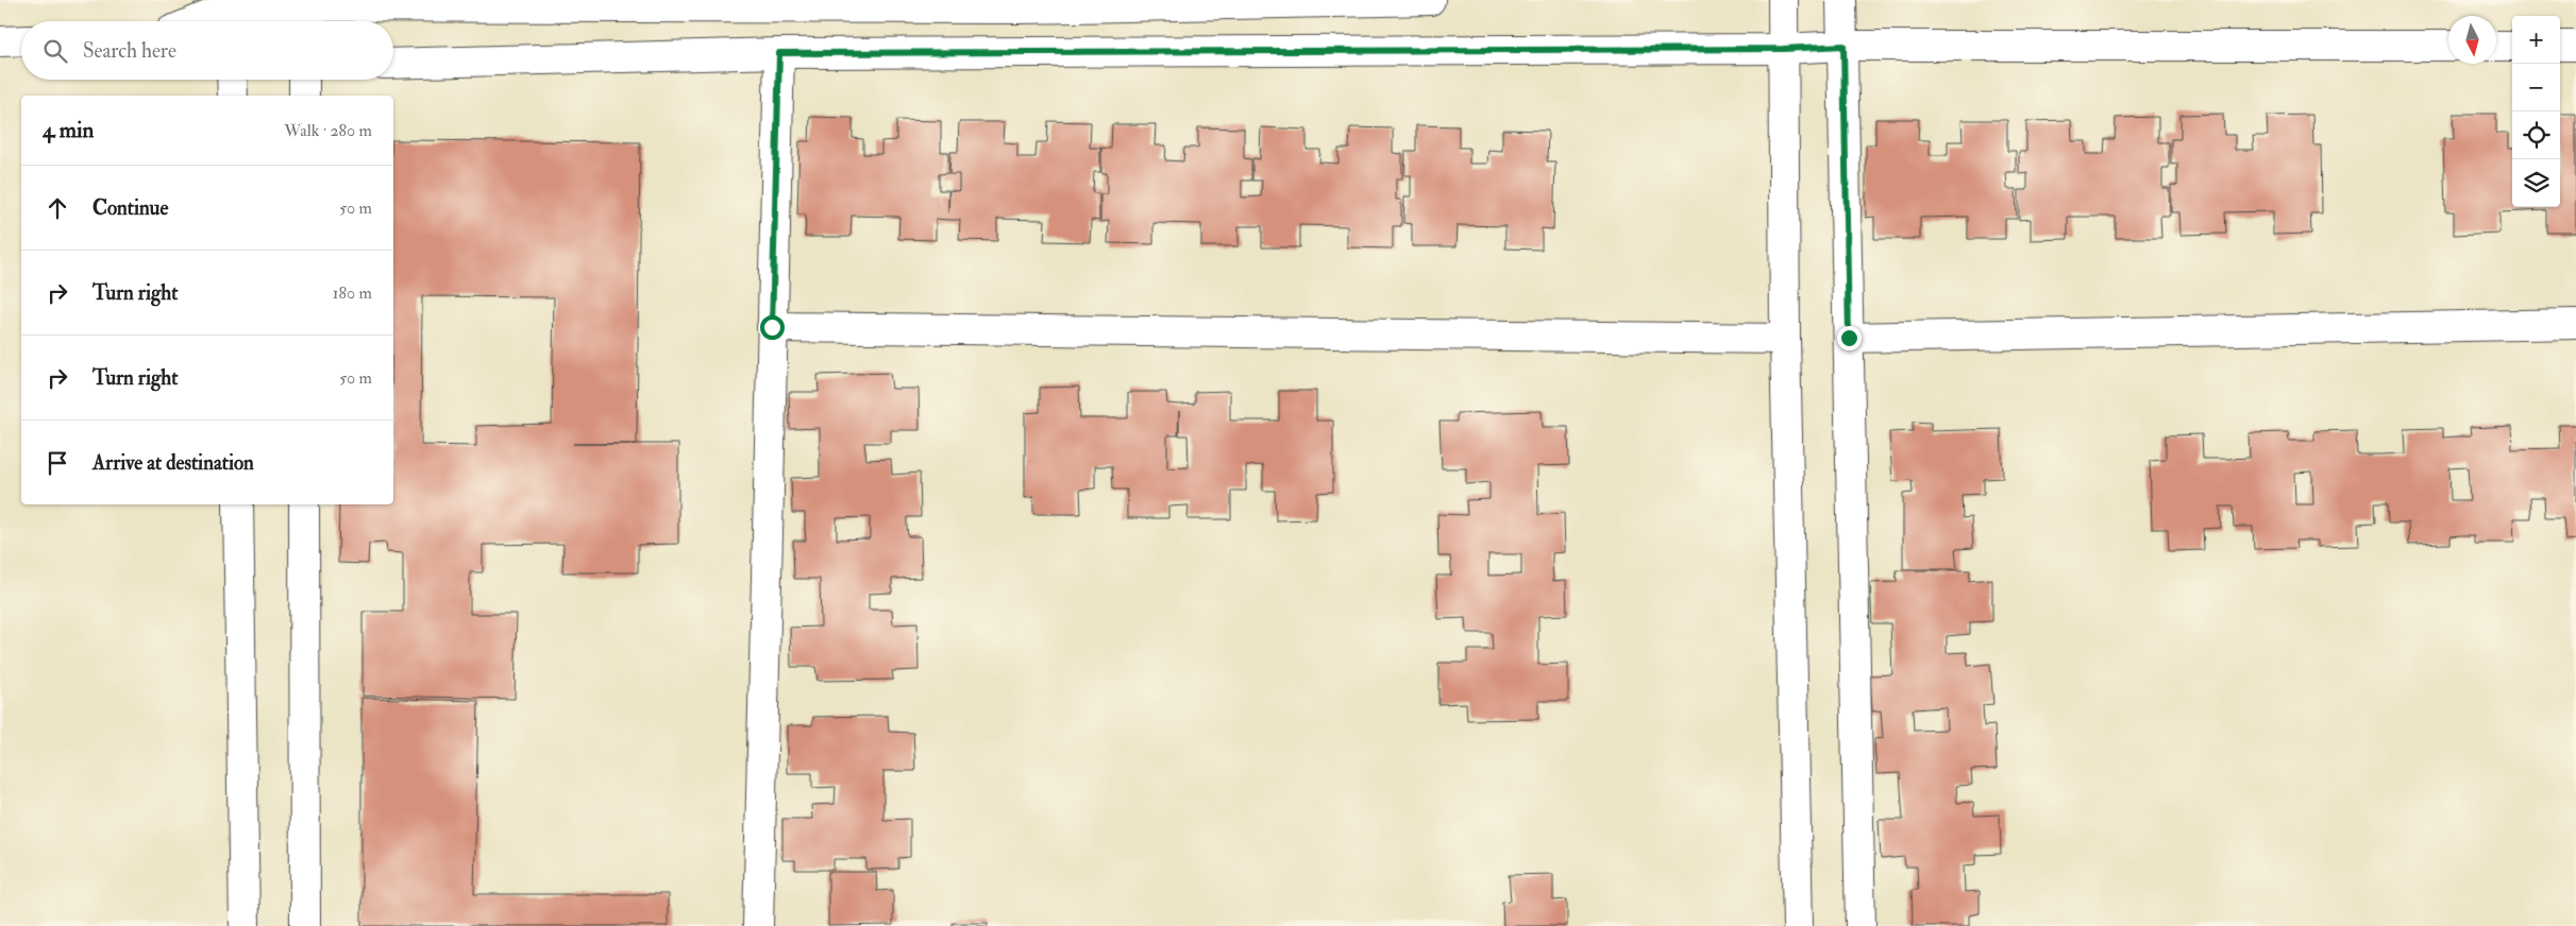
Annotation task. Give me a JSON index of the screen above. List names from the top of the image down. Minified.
{"north":"bottom","page":{"map_buttons":["+","−"],"search":"Search here","heading":["4 min","Walk · 280 m"],"list":[["Continue","50 m"],["Turn right","180 m"],["Turn right","50 m"],"Arrive at destination"]}}
